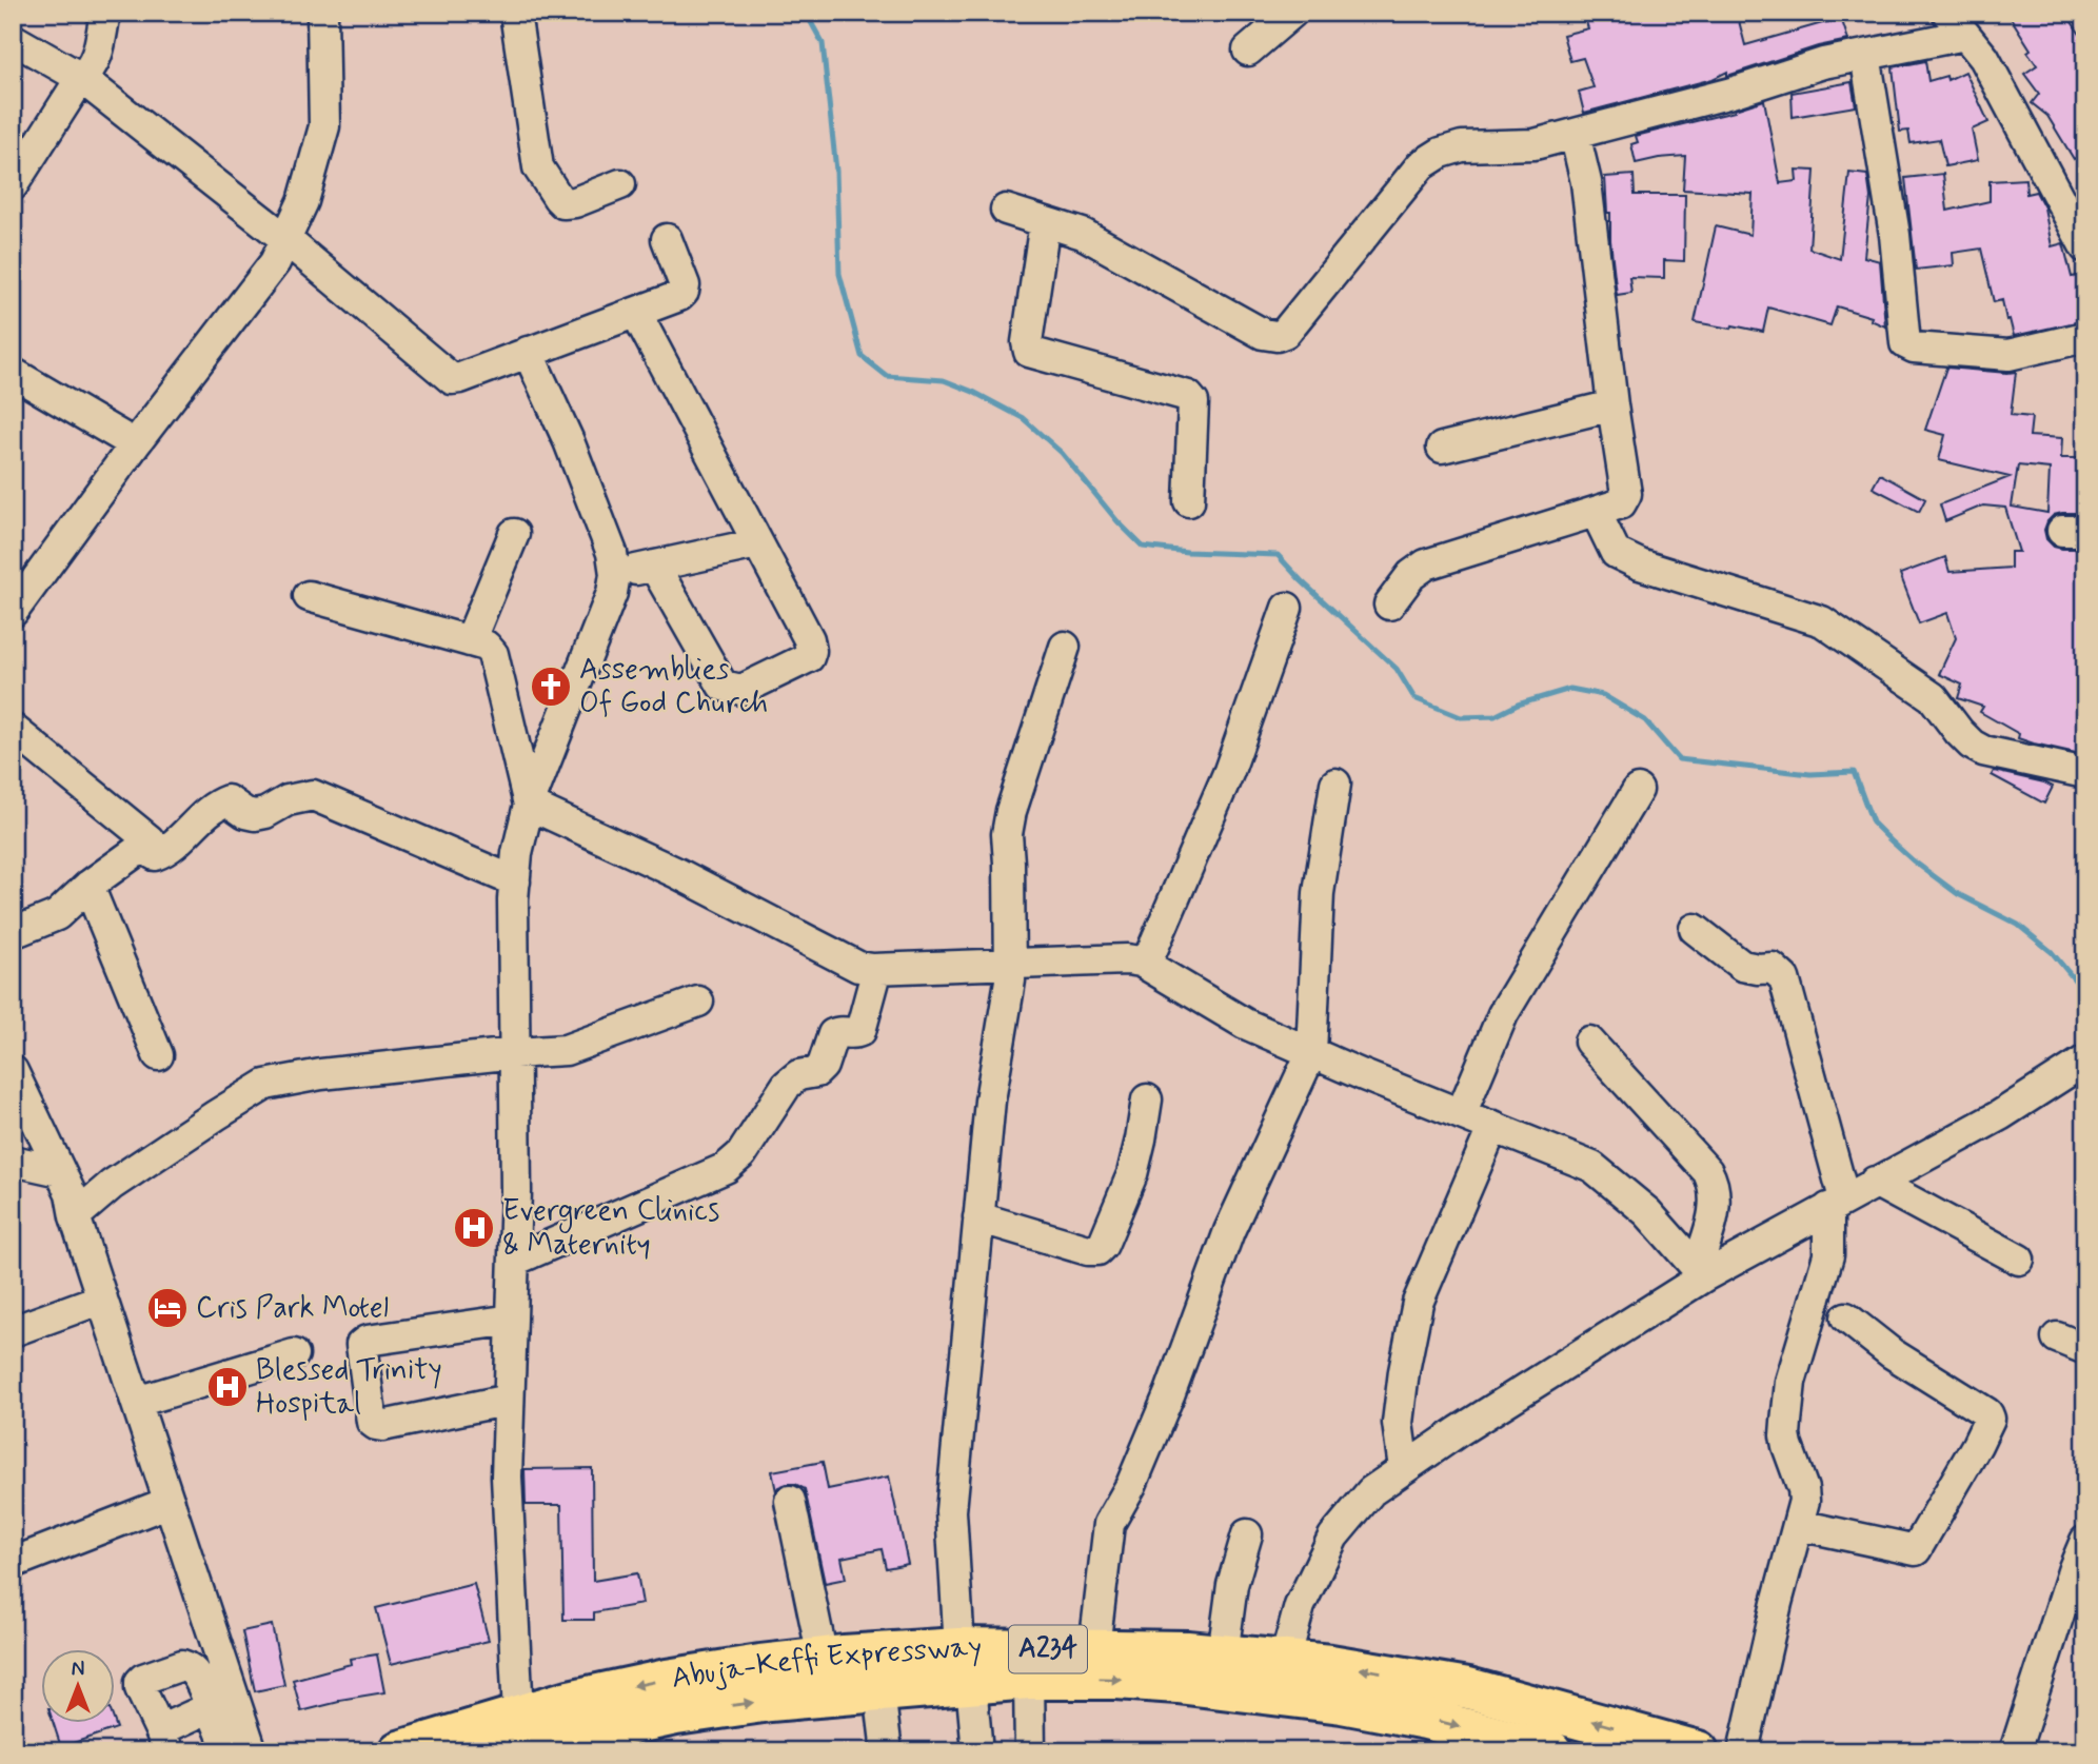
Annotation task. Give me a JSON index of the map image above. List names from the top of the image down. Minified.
{"streets":{"highway":["A234","Abuja-Keffi Expressway"]},"places":{"church":["Assemblies Of God Church"],"hospital":["Evergreen Clinics & Maternity","Blessed Trinity Hospital"],"hotel":["Cris Park Motel"]},"north":"top"}
